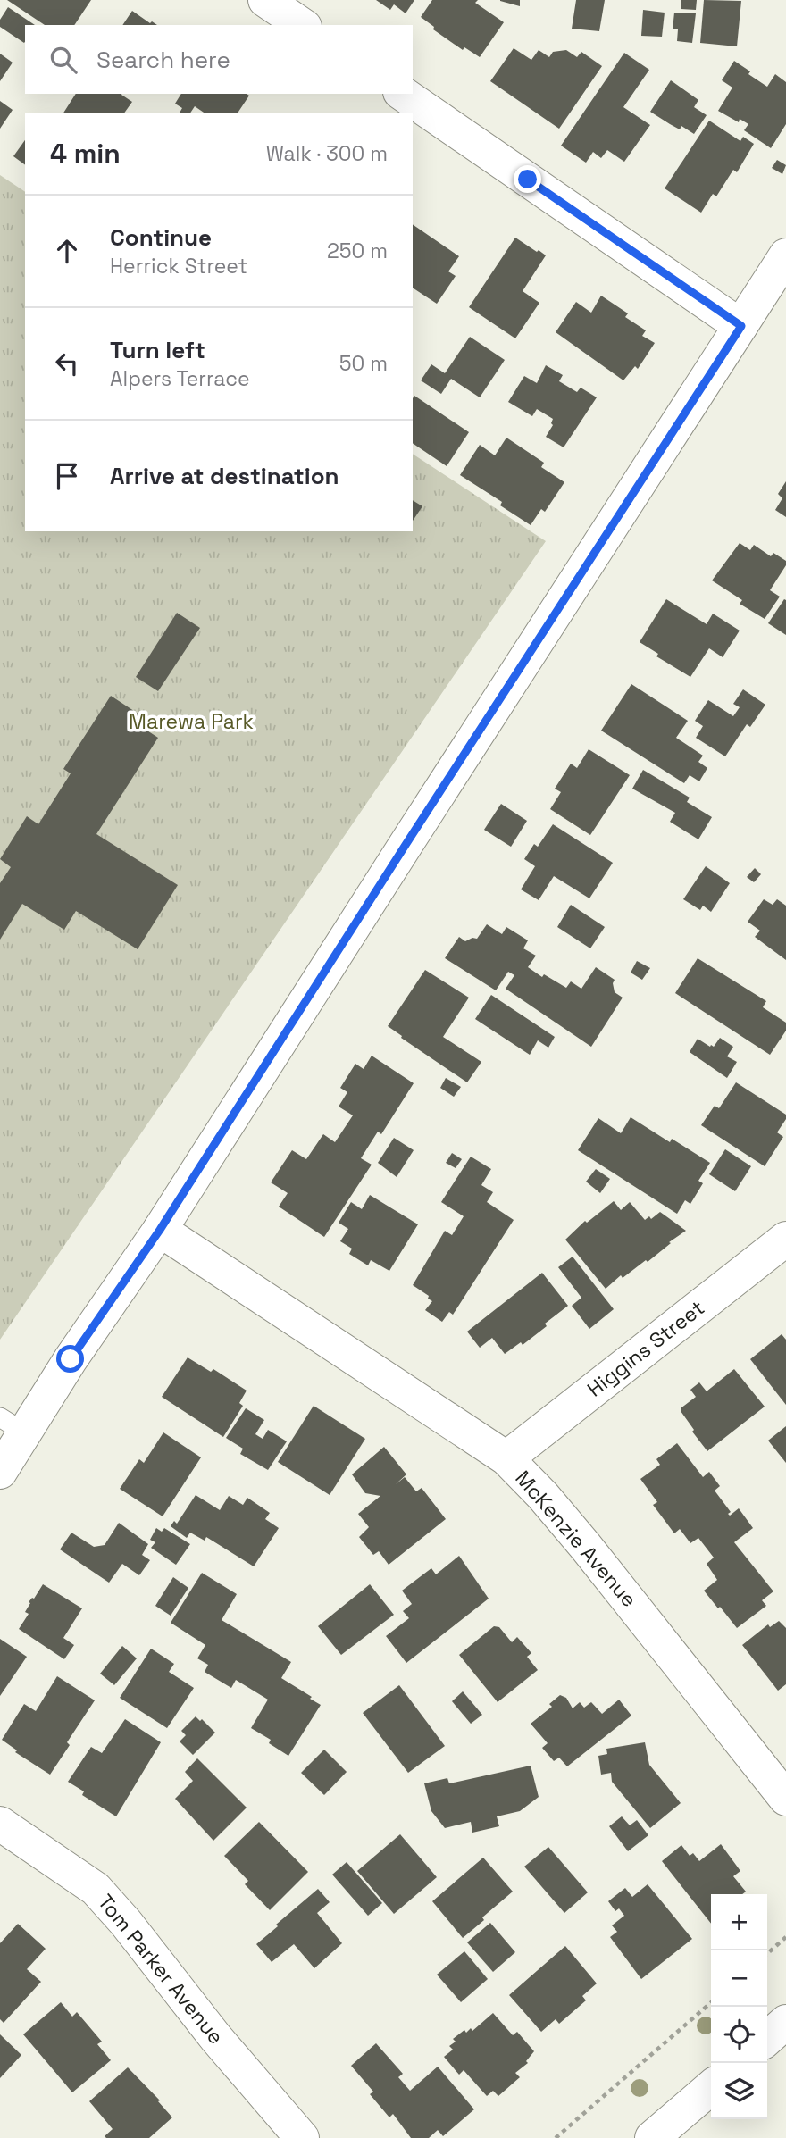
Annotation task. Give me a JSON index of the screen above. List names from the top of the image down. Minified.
{"streets":{"street":["Higgins Street","McKenzie Avenue","Tom Parker Avenue"]},"crossings":[["Higgins Street","McKenzie Avenue"]],"parks":["Marewa Park"],"page":{"search":"Search here","heading":["4 min","Walk · 300 m"],"list":[["Continue","Herrick Street","250 m"],["Turn left","Alpers Terrace","50 m"],"Arrive at destination"],"map_buttons":["+","−"]}}
